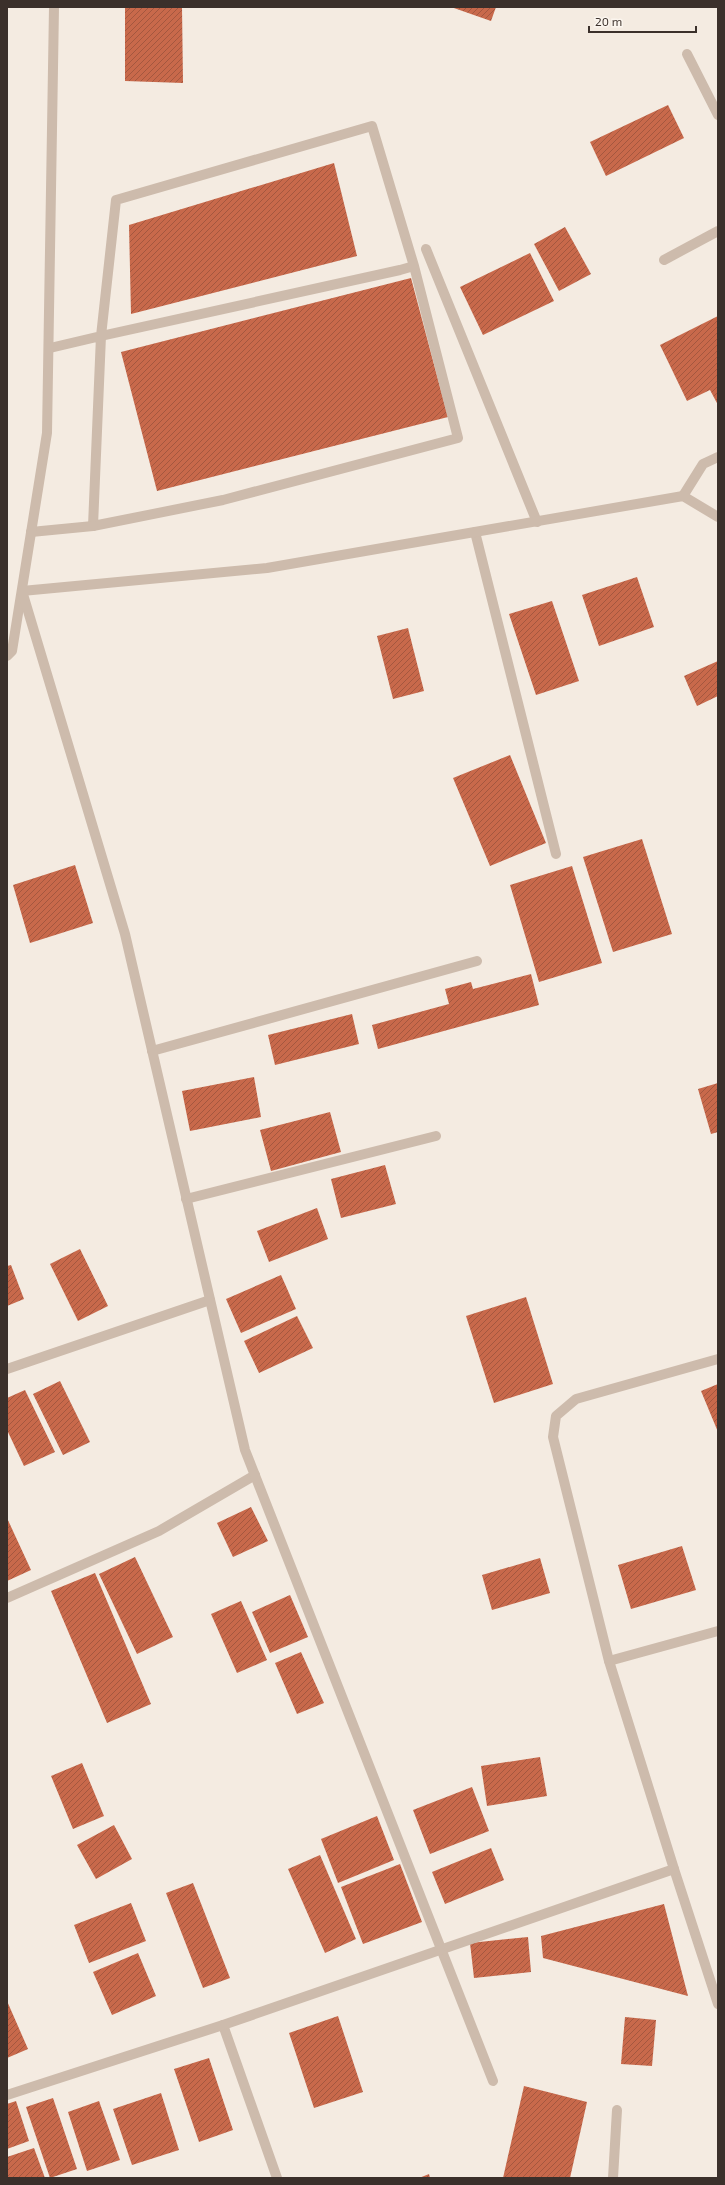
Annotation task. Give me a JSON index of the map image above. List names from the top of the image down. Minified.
{"scale_bar":"20 m"}
